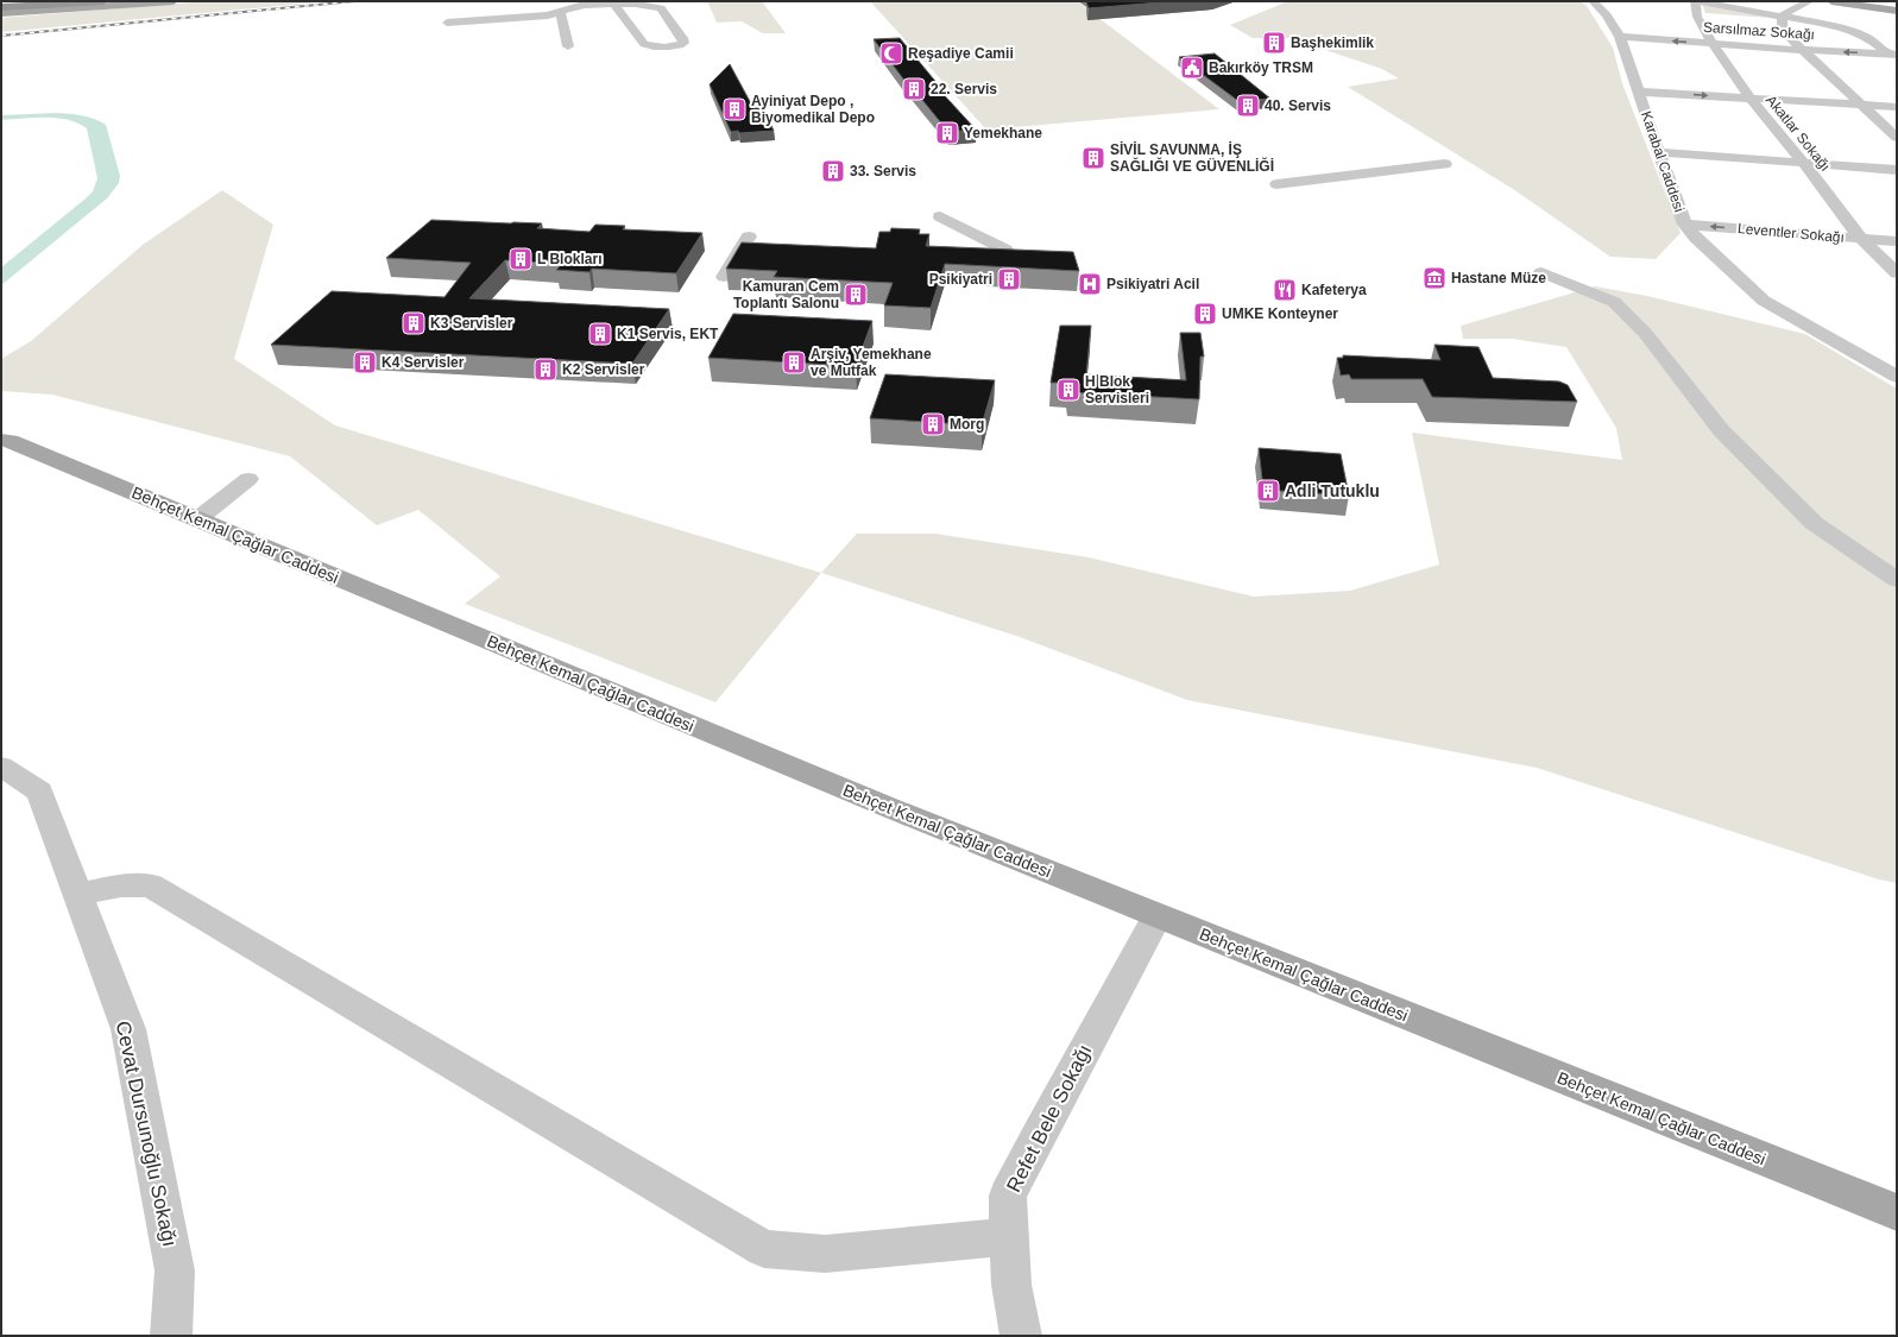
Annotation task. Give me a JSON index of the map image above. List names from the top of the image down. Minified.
{"streets":{"main road":["Behçet Kemal Çağlar Caddesi"],"street":["Sarsılmaz Sokağı","Akatlar Sokağı","Karabal Caddesi","Leventler Sokağı","Refet Bele Sokağı","Cevat Dursunoğlu Sokağı"]},"crossings":[["Sarsılmaz Sokağı","Akatlar Sokağı"],["Sarsılmaz Sokağı","Karabal Caddesi"],["Akatlar Sokağı","Leventler Sokağı"],["Karabal Caddesi","Leventler Sokağı"],["Behçet Kemal Çağlar Caddesi","Refet Bele Sokağı"]],"places":{"building":["Başhekimlik","22. Servis","40. Servis","Ayiniyat Depo , Biyomedikal Depo","Yemekhane","SİVİL SAVUNMA, İŞ SAĞLIĞI VE GÜVENLİĞİ","33. Servis","L Blokları","Psikiyatri","Kamuran Cem Toplantı Salonu","UMKE Konteyner","K3 Servisler","K1 Servis, EKT","K4 Servisler","Arşiv, Yemekhane ve Mutfak","K2 Servisler","H Blok Servisleri","Morg","Adli Tutuklu"],"mosque":["Reşadiye Camii"],"public building":["Bakırköy TRSM"],"museum":["Hastane Müze"],"hospital":["Psikiyatri Acil"],"restaurant":["Kafeterya"]}}
